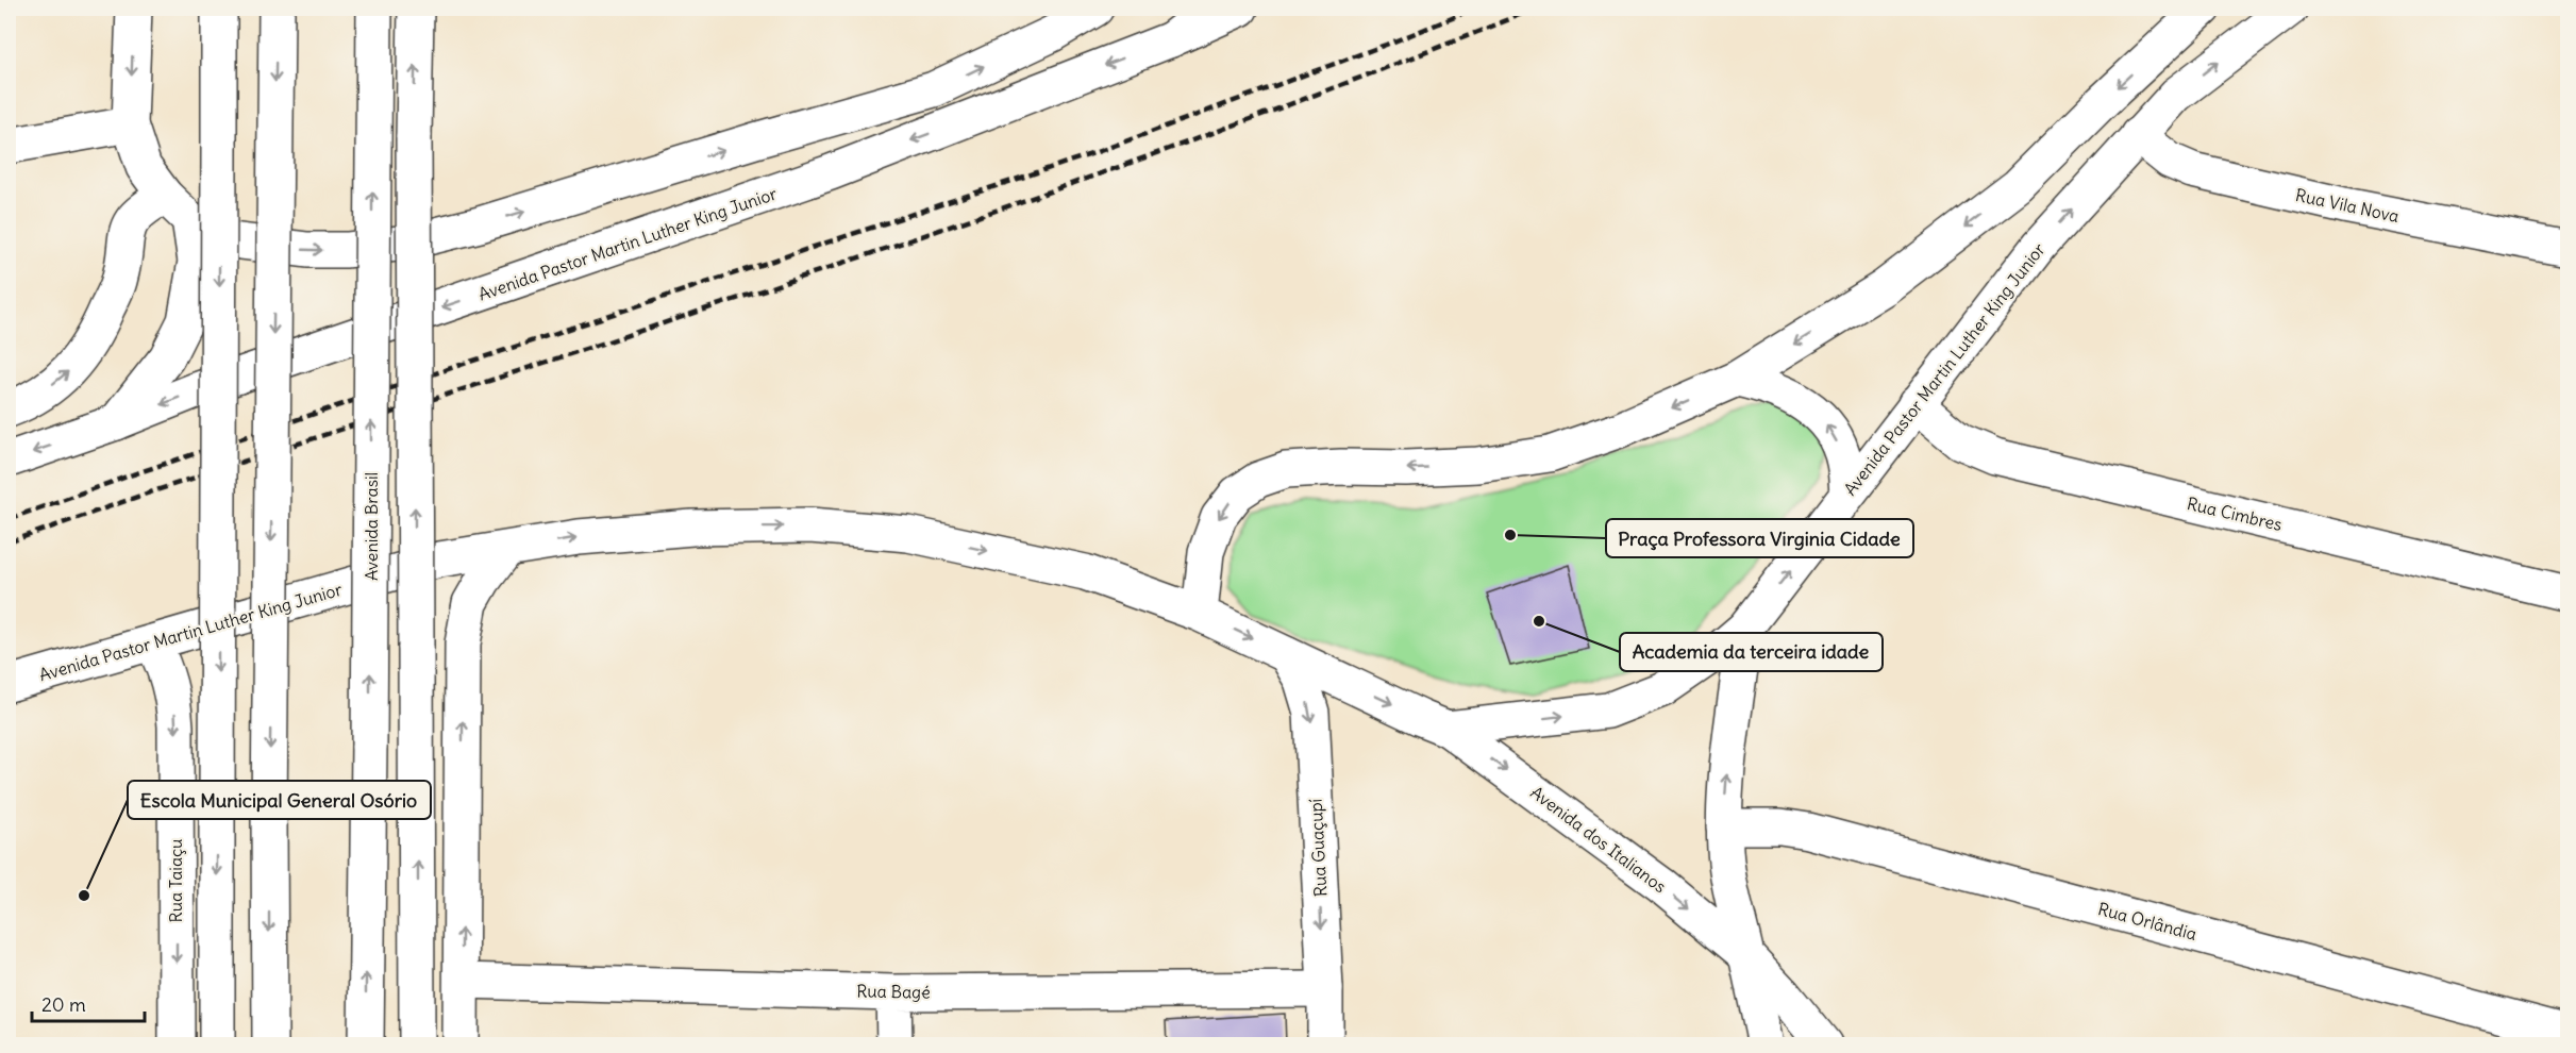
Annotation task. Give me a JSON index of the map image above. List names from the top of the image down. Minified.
{"streets":{"main road":["Rua Vila Nova","Avenida Pastor Martin Luther King Junior","Rua Cimbres","Avenida Brasil","Avenida dos Italianos","Rua Guaçupí","Rua Taiaçu","Rua Orlândia","Rua Bagé"]},"crossings":[["Rua Vila Nova","Avenida Pastor Martin Luther King Junior"],["Avenida Pastor Martin Luther King Junior","Rua Cimbres"],["Avenida Pastor Martin Luther King Junior","Avenida dos Italianos"],["Avenida Pastor Martin Luther King Junior","Rua Guaçupí"],["Avenida Pastor Martin Luther King Junior","Rua Taiaçu"],["Avenida dos Italianos","Rua Orlândia"],["Rua Guaçupí","Rua Bagé"]],"one_way":["Rua Guaçupí"],"places":["Praça Professora Virginia Cidade","Academia da terceira idade","Escola Municipal General Osório"],"scale_bar":"20 m"}
